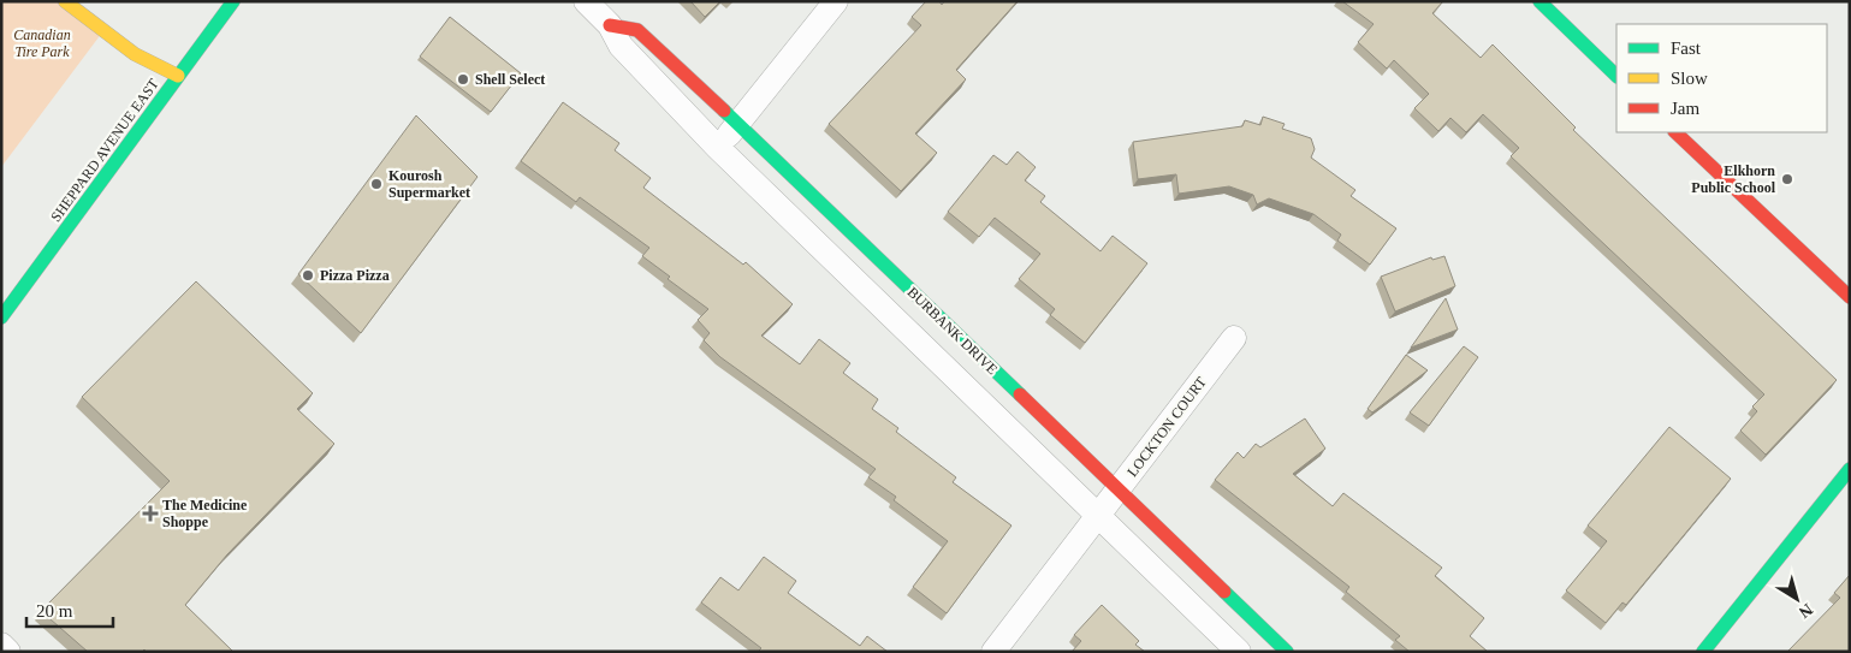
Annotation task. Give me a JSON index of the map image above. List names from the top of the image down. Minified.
{"streets":{"street":["SHEPPARD AVENUE EAST","BURBANK DRIVE","LOCKTON COURT"]},"crossings":[["BURBANK DRIVE","LOCKTON COURT"]],"parks":["Canadian Tire Park"],"places":{"other":["Shell Select","Elkhorn Public School","Kourosh Supermarket","Pizza Pizza"],"health":["The Medicine Shoppe"]},"legend":["Fast","Slow","Jam"],"scale_bar":"20 m","north":"bottom right"}
